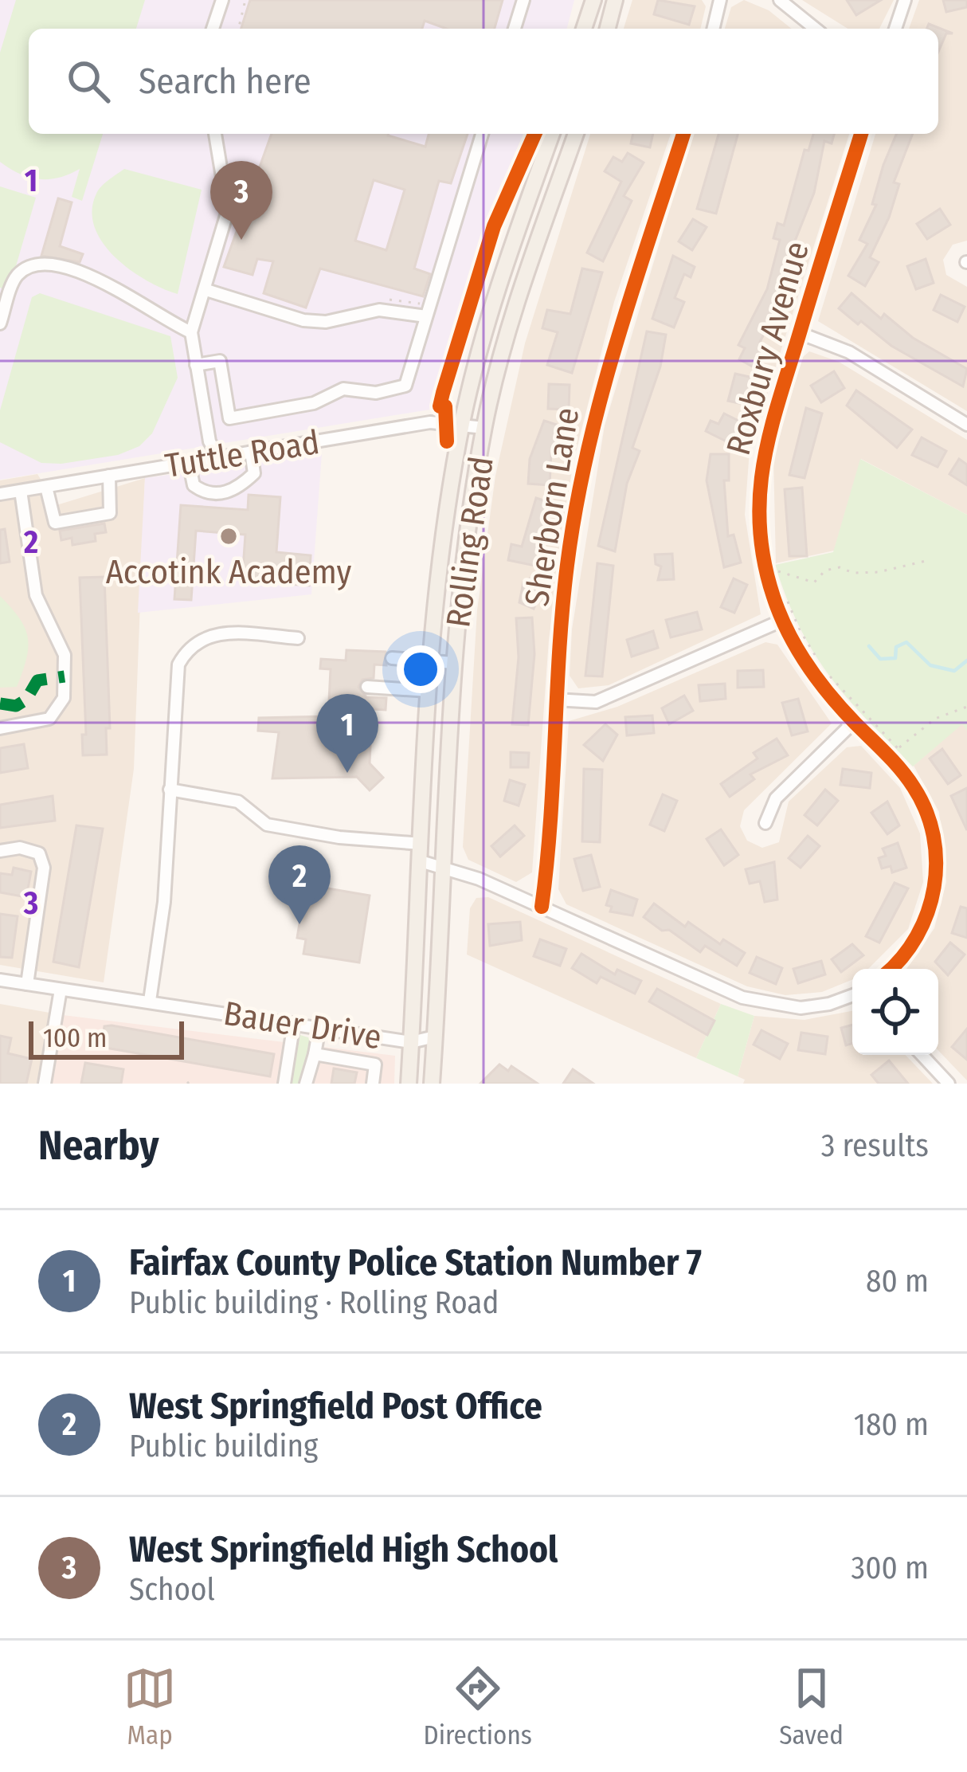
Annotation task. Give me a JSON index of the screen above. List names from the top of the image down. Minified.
{"streets":{"main road":["Rolling Road"],"street":["Roxbury Avenue","Tuttle Road","Sherborn Lane","Bauer Drive"]},"crossings":[["Tuttle Road","Rolling Road"],["Rolling Road","Bauer Drive"]],"places":["Accotink Academy"],"scale_bar":"100 m","page":{"search":"Search here","pins":["3","1","2"],"scale":"100 m","heading":["Nearby","3 results"],"list":[{"mark":"1","name":"Fairfax County Police Station Number 7","note":"Public building · Rolling Road","value":"80 m"},{"mark":"2","name":"West Springfield Post Office","note":"Public building","value":"180 m"},{"mark":"3","name":"West Springfield High School","note":"School","value":"300 m"}],"nav":["Map","Directions","Saved"]},"grid":{"rows":["1","2","3"]}}
